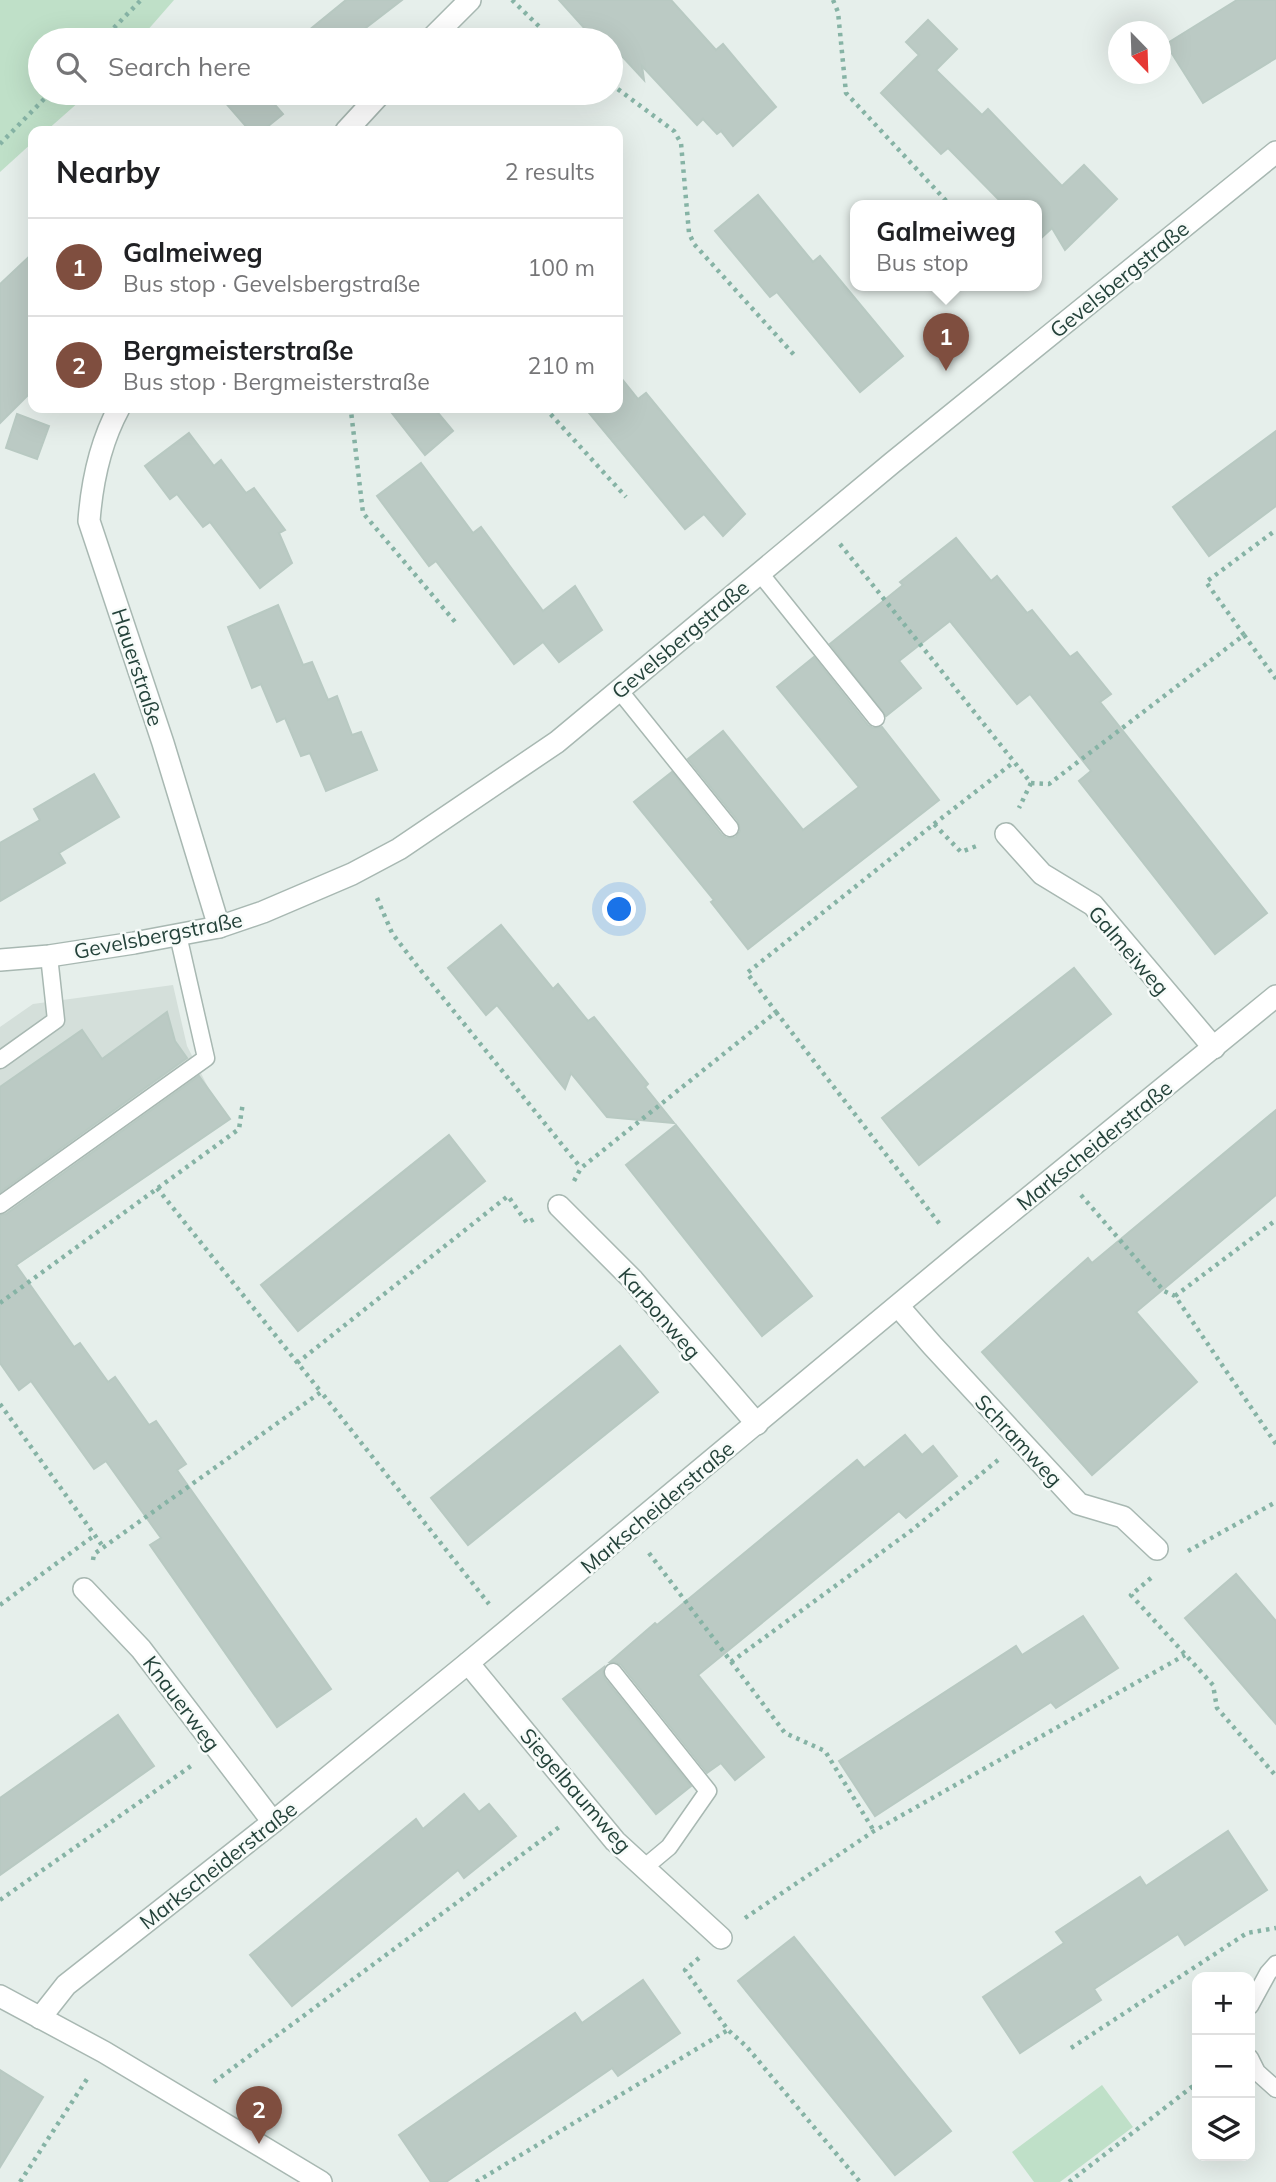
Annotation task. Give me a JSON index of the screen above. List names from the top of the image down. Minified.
{"streets":{"street":["Gevelsbergstraße","Hauerstraße","Galmeiweg","Markscheiderstraße","Karbonweg","Schramweg","Knauerweg","Siegelbaumweg"]},"crossings":[["Gevelsbergstraße","Hauerstraße"],["Galmeiweg","Markscheiderstraße"],["Markscheiderstraße","Karbonweg"],["Markscheiderstraße","Schramweg"],["Markscheiderstraße","Knauerweg"],["Markscheiderstraße","Siegelbaumweg"]],"north":"bottom right","page":{"search":"Search here","heading":["Nearby","2 results"],"popup":["Galmeiweg","Bus stop"],"list":[{"mark":"1","name":"Galmeiweg","note":"Bus stop · Gevelsbergstraße","value":"100 m"},{"mark":"2","name":"Bergmeisterstraße","note":"Bus stop · Bergmeisterstraße","value":"210 m"}],"pins":["1","2"],"map_buttons":["+","−"]}}
